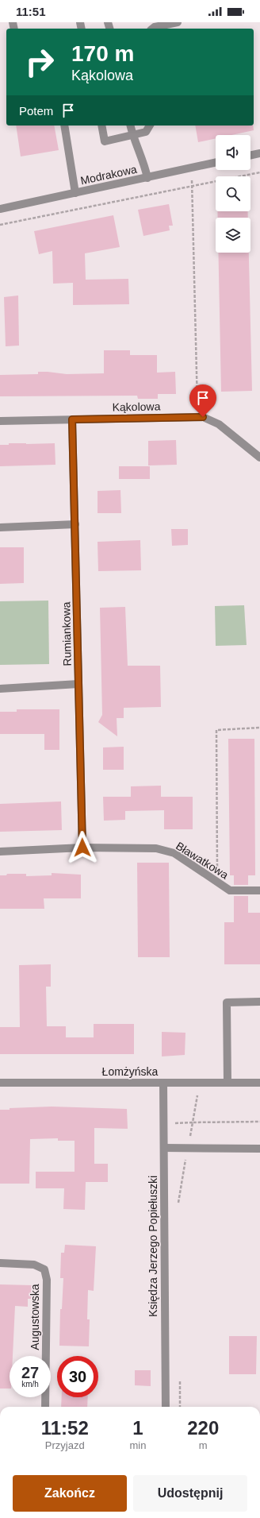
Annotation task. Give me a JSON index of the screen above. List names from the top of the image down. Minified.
{"streets":{"street":["Modrakowa","Kąkolowa","Rumiankowa","Bławatkowa","Łomżyńska","Księdza Jerzego Popiełuszki","Augustowska"]},"crossings":[["Kąkolowa","Rumiankowa"],["Rumiankowa","Bławatkowa"],["Łomżyńska","Księdza Jerzego Popiełuszki"]],"page":{"status":"11:51","turn":["170 m","Kąkolowa"],"then":"Potem","speed":"27 km/h","limit":"30","eta":["11:52","Przyjazd","1","min","220","m"],"buttons":["Zakończ","Udostępnij"]}}
